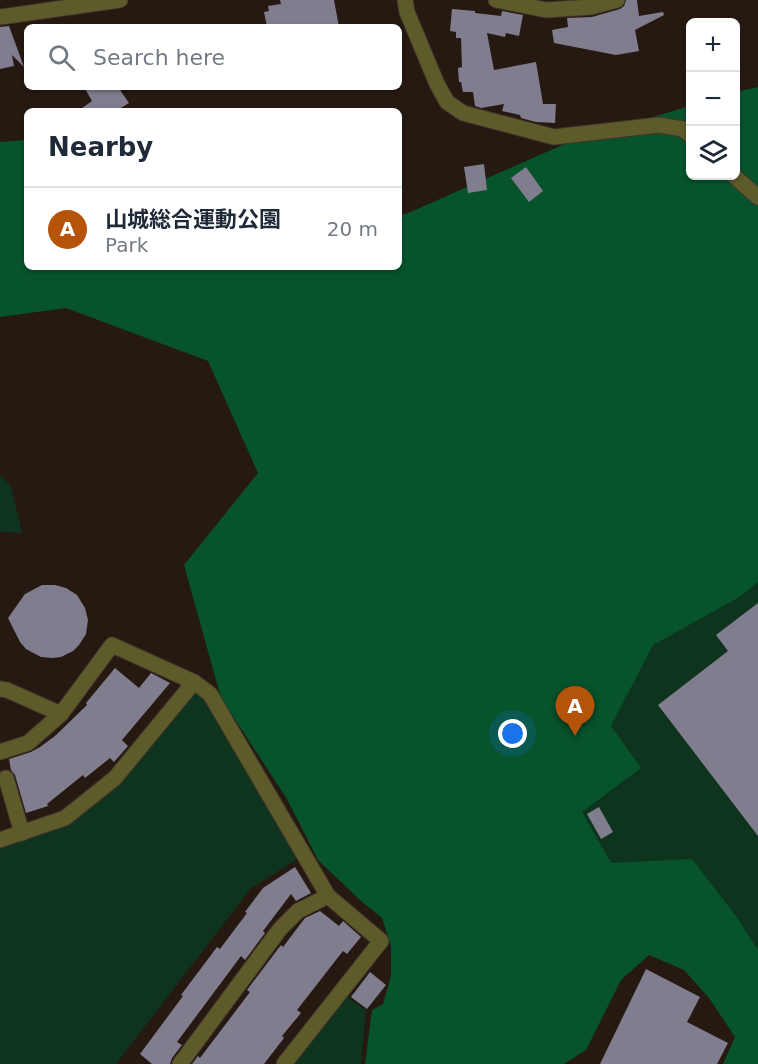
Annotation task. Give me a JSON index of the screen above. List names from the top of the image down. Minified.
{"page":{"map_buttons":["+","−"],"search":"Search here","heading":"Nearby","list":[{"mark":"A","name":"山城総合運動公園","note":"Park","value":"20 m"}],"pins":"A"}}
